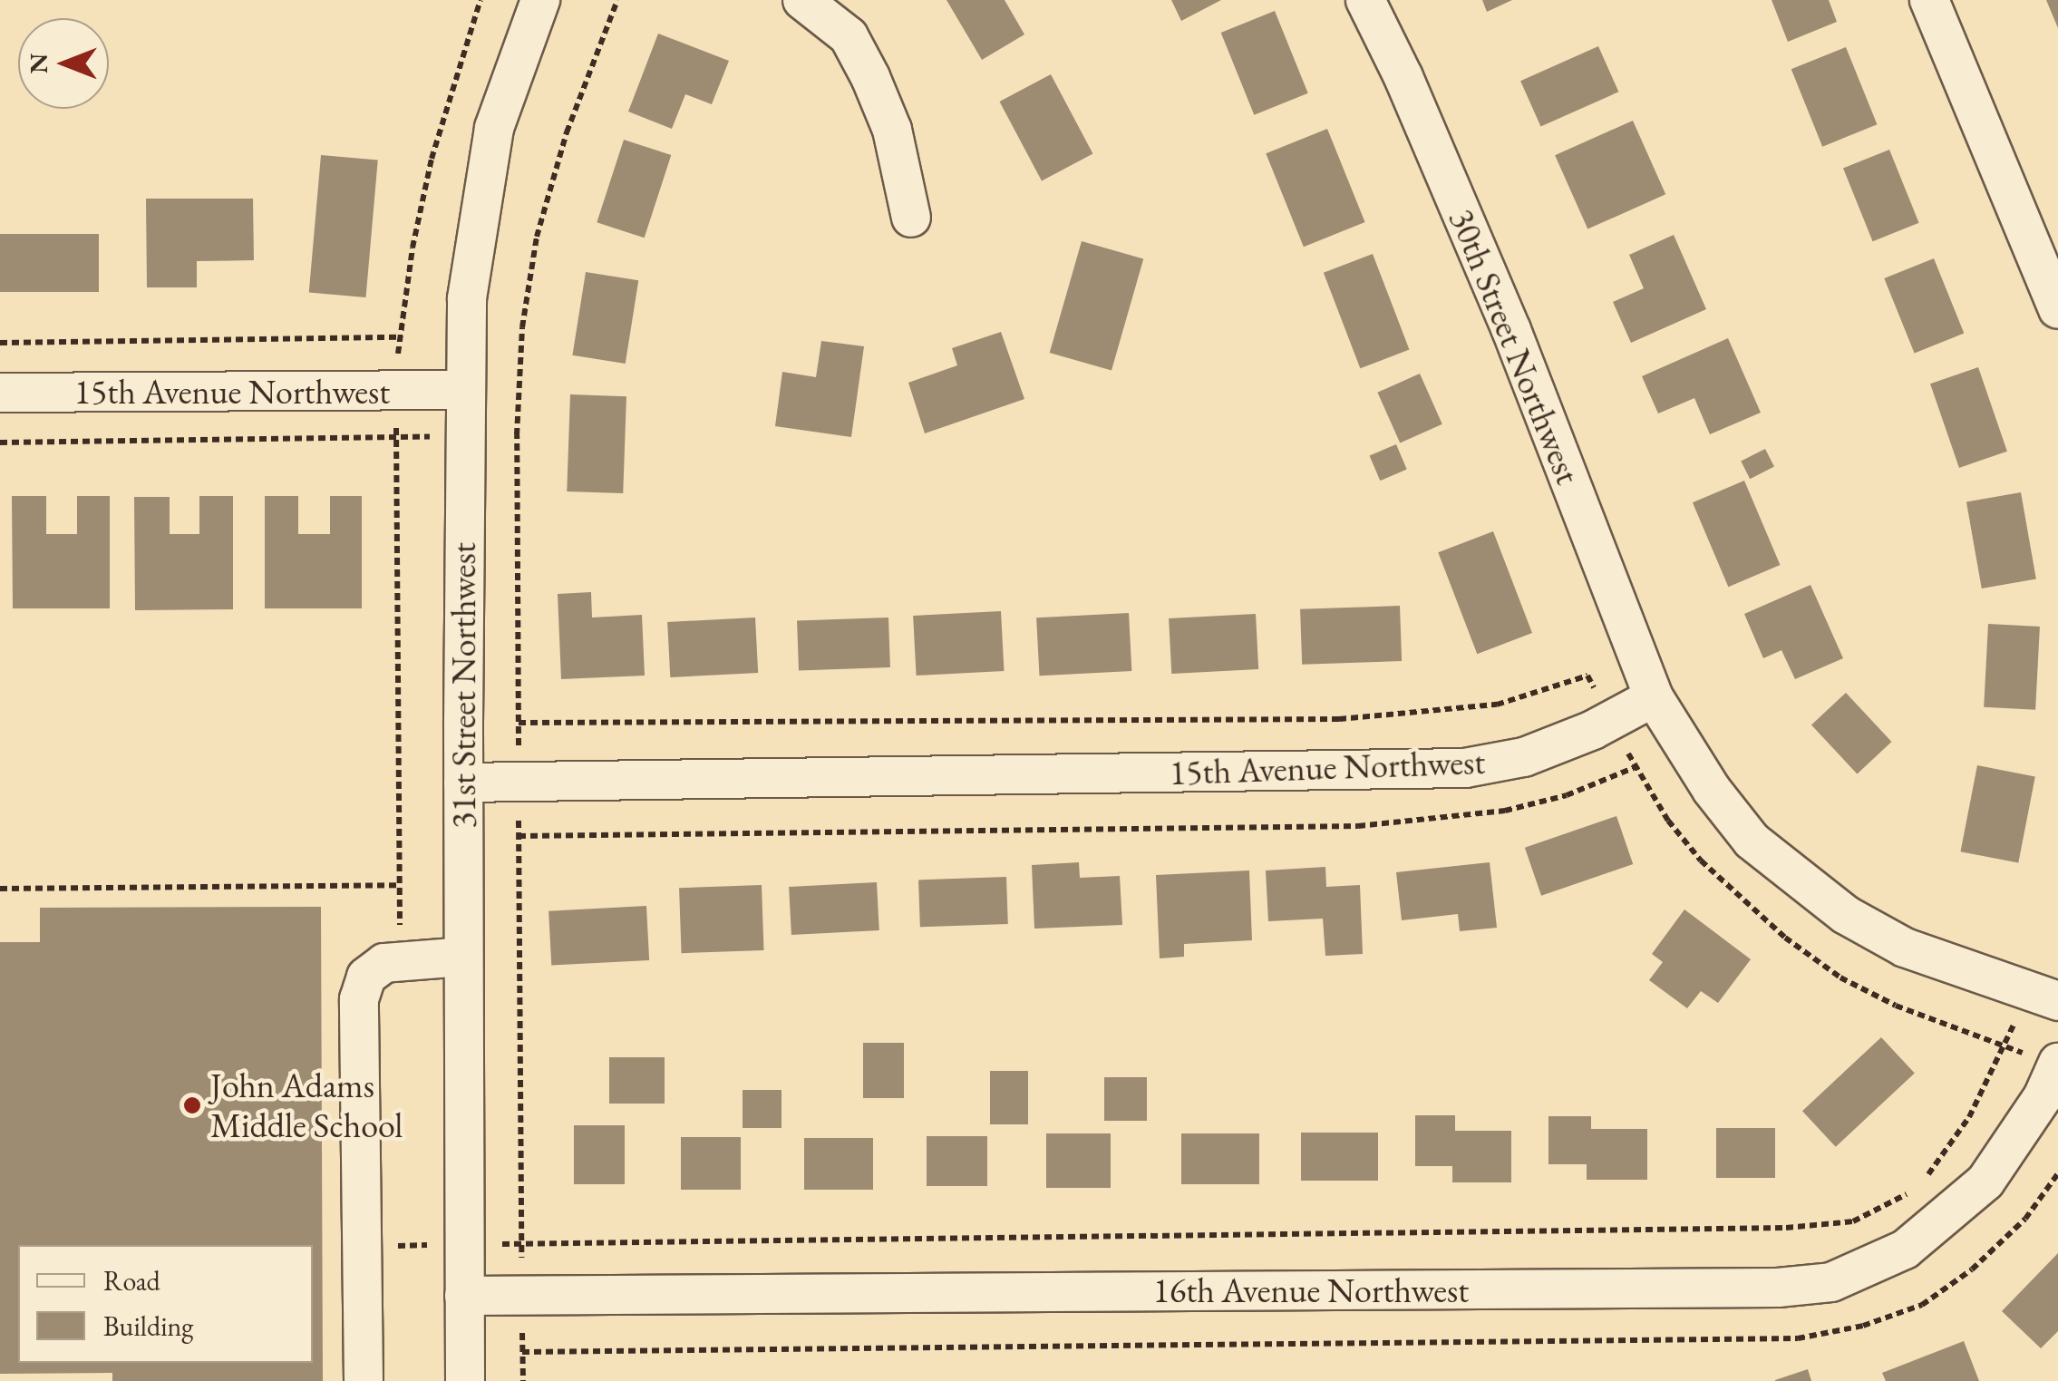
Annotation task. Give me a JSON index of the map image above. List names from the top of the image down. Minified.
{"streets":{"street":["30th Street Northwest","15th Avenue Northwest","31st Street Northwest","16th Avenue Northwest"]},"crossings":[["30th Street Northwest","15th Avenue Northwest"],["15th Avenue Northwest","31st Street Northwest"],["31st Street Northwest","16th Avenue Northwest"]],"places":["John Adams Middle School"],"legend":["Road","Building"],"north":"left"}
